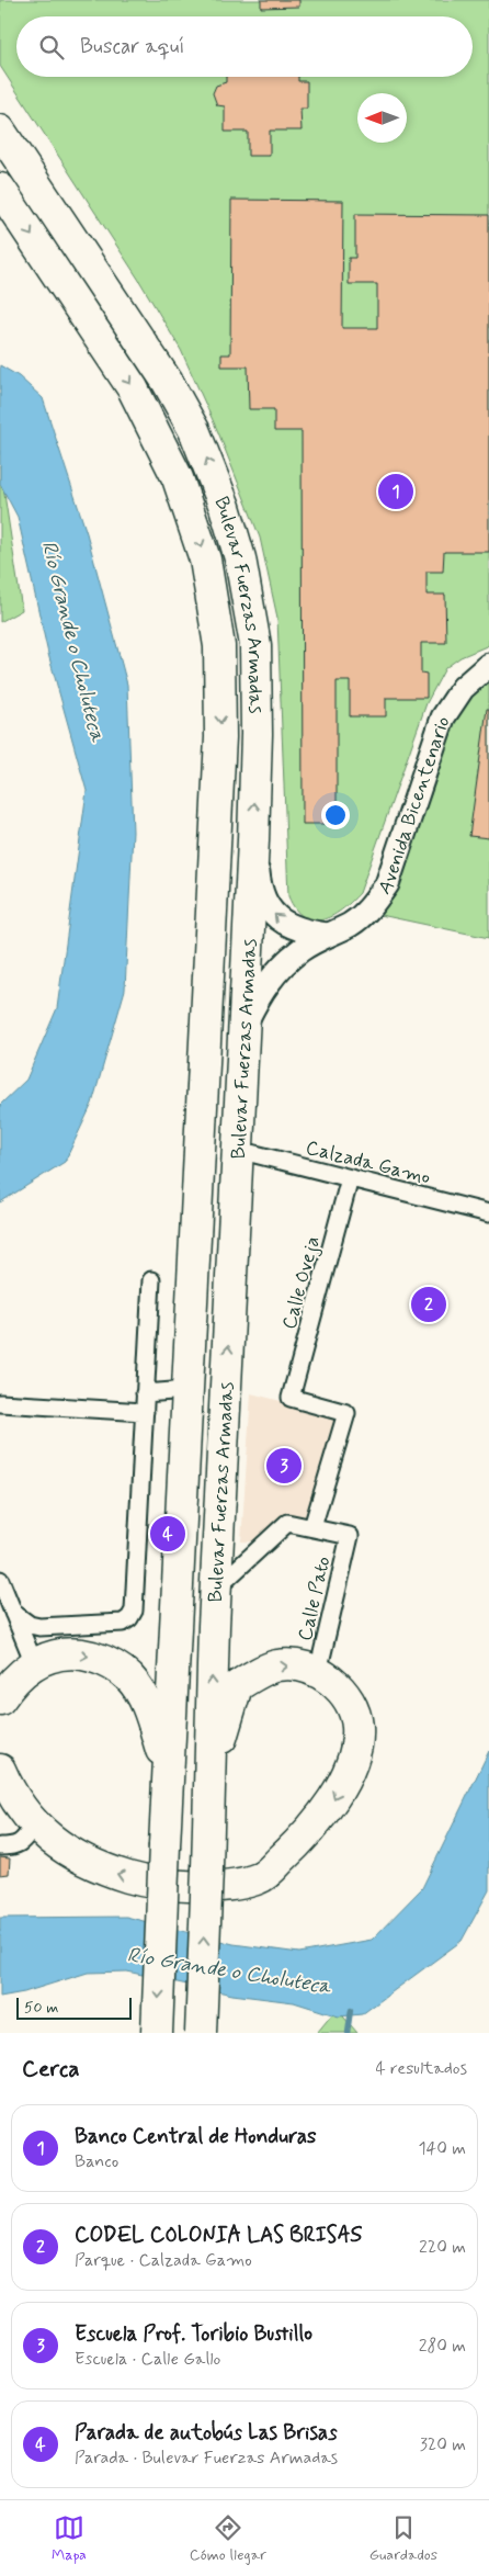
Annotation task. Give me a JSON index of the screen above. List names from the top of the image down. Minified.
{"streets":{"highway":["Bulevar Fuerzas Armadas"],"street":["Avenida Bicentenario","Calzada Gamo","Calle Oveja","Calle Pato"]},"crossings":[["Bulevar Fuerzas Armadas","Avenida Bicentenario"],["Bulevar Fuerzas Armadas","Calzada Gamo"],["Calzada Gamo","Calle Oveja"],["Calle Oveja","Calle Pato"]],"water":["Río Grande o Choluteca"],"scale_bar":"50 m","north":"left","page":{"search":"Buscar aquí","pins":["1","2","3","4"],"scale":"50 m","heading":["Cerca","4 resultados"],"list":[{"mark":"1","name":"Banco Central de Honduras","note":"Banco","value":"140 m"},{"mark":"2","name":"CODEL COLONIA LAS BRISAS","note":"Parque · Calzada Gamo","value":"220 m"},{"mark":"3","name":"Escuela Prof. Toribio Bustillo","note":"Escuela · Calle Gallo","value":"280 m"},{"mark":"4","name":"Parada de autobús Las Brisas","note":"Parada · Bulevar Fuerzas Armadas","value":"320 m"}],"nav":["Mapa","Cómo llegar","Guardados"]}}
